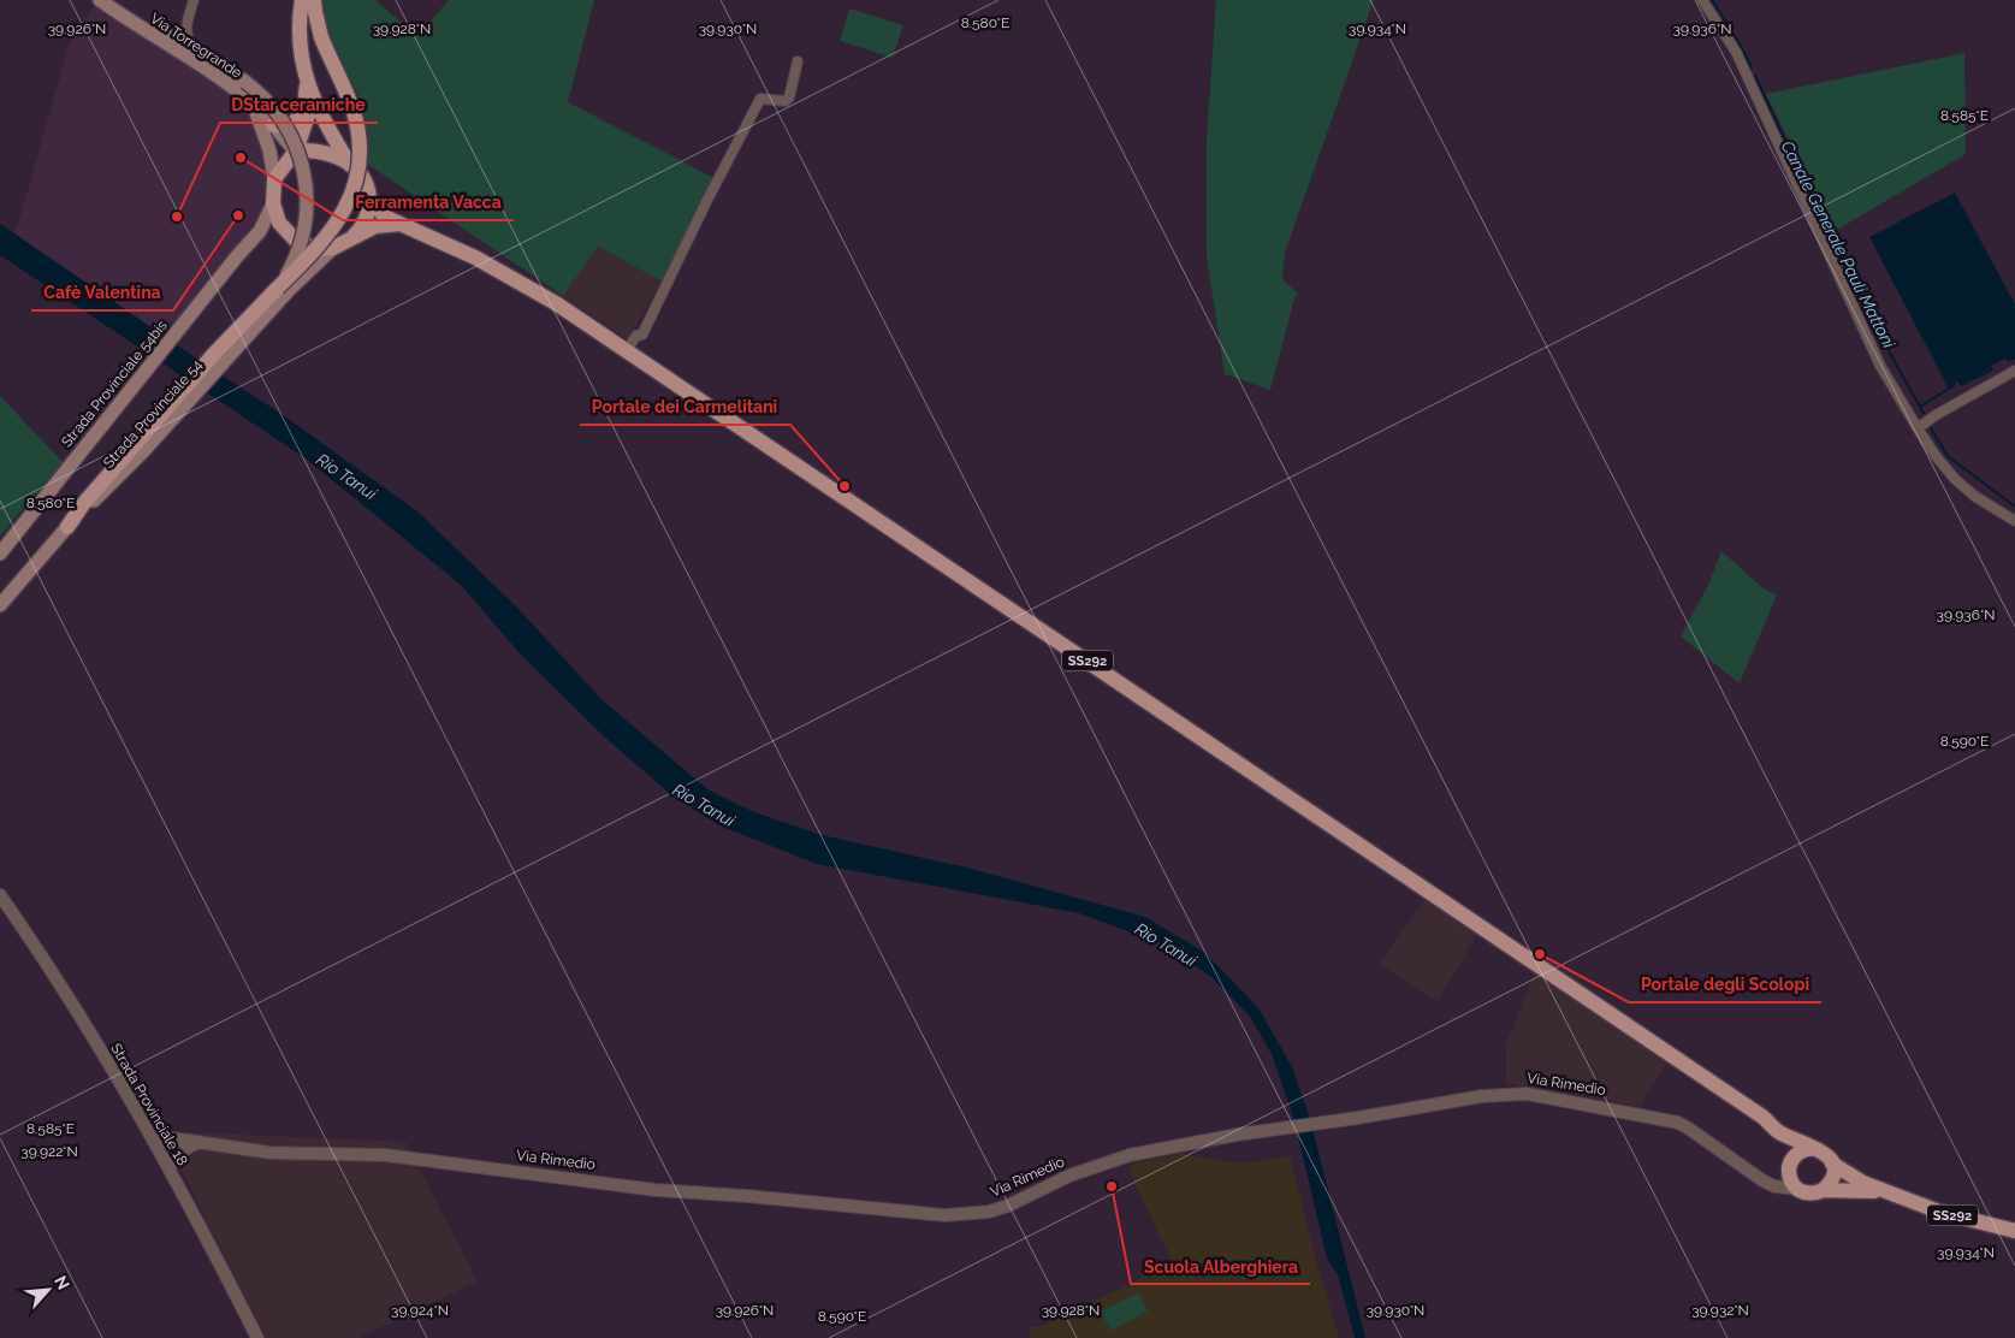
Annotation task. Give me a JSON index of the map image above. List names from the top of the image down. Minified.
{"streets":{"main road":["Via Torregrande","Strada Provinciale 54bis","Strada Provinciale 54","SS292"],"street":["Via Rimedio","Strada Provinciale 18"]},"crossings":[["Via Torregrande","Strada Provinciale 54bis"],["Via Torregrande","Strada Provinciale 54"],["Via Torregrande","SS292"],["Strada Provinciale 54bis","Strada Provinciale 54"],["Strada Provinciale 54bis","SS292"],["Strada Provinciale 54","SS292"],["SS292","Via Rimedio"],["Via Rimedio","Strada Provinciale 18"]],"water":["Canale Generale Pauli Mattoni","Rio Tanui"],"places":["Ferramenta Vacca","Cafè Valentina","DStar ceramiche","Portale dei Carmelitani","Portale degli Scolopi","Scuola Alberghiera"],"north":"top right","coordinates":["8.580°E","39.926°N","39.928°N","39.930°N","39.934°N","39.936°N","8.585°E","8.590°E","39.922°N","39.924°N","39.932°N"]}
